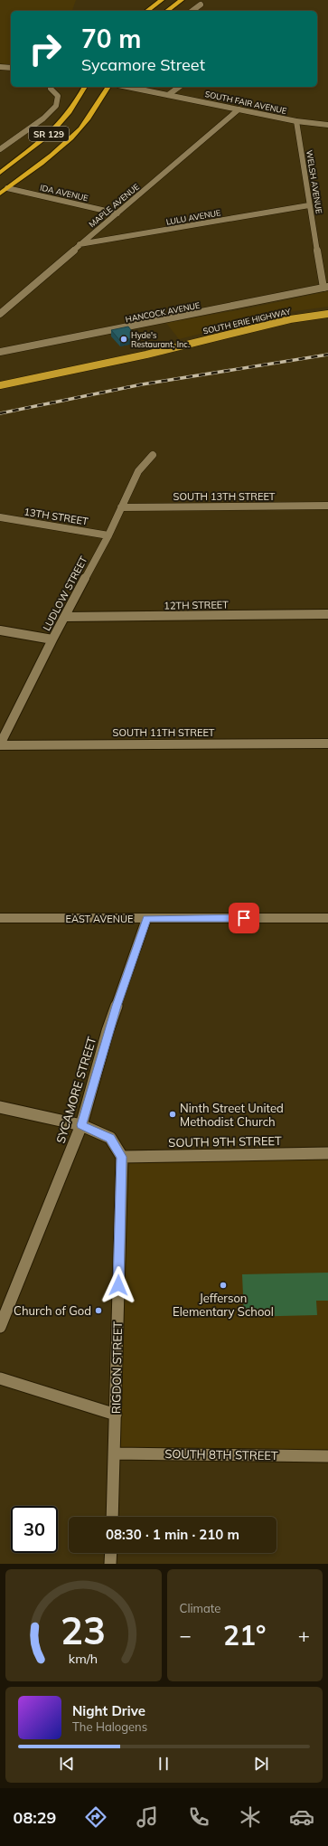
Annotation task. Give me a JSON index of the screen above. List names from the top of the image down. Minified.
{"streets":{"highway":["SR 129"],"main road":["SOUTH ERIE HIGHWAY"],"street":["SOUTH FAIR AVENUE","WELSH AVENUE","IDA AVENUE","MAPLE AVENUE","LULU AVENUE","HANCOCK AVENUE","SOUTH 13TH STREET","13TH STREET","LUDLOW STREET","12TH STREET","SOUTH 11TH STREET","EAST AVENUE","SYCAMORE STREET","SOUTH 9TH STREET","RIGDON STREET","SOUTH 8TH STREET"]},"crossings":[["SOUTH FAIR AVENUE","WELSH AVENUE"],["SOUTH FAIR AVENUE","MAPLE AVENUE"],["SR 129","IDA AVENUE"],["WELSH AVENUE","LULU AVENUE"],["WELSH AVENUE","HANCOCK AVENUE"],["IDA AVENUE","MAPLE AVENUE"],["MAPLE AVENUE","LULU AVENUE"],["SOUTH 13TH STREET","LUDLOW STREET"],["13TH STREET","LUDLOW STREET"],["LUDLOW STREET","12TH STREET"],["LUDLOW STREET","SOUTH 11TH STREET"],["EAST AVENUE","SYCAMORE STREET"],["SOUTH 9TH STREET","RIGDON STREET"],["RIGDON STREET","SOUTH 8TH STREET"]],"places":["Hyde's Restaurant, Inc.","Ninth Street United Methodist Church","Jefferson Elementary School","Church of God"],"page":{"turn":["70 m","Sycamore Street"],"limit":"30","trip":"08:30 · 1 min · 210 m","tile":"Climate","heat":["−","21°","+"],"song":["Night Drive","The Halogens"],"tabs":"08:29","gauge":["23","km/h"]}}
